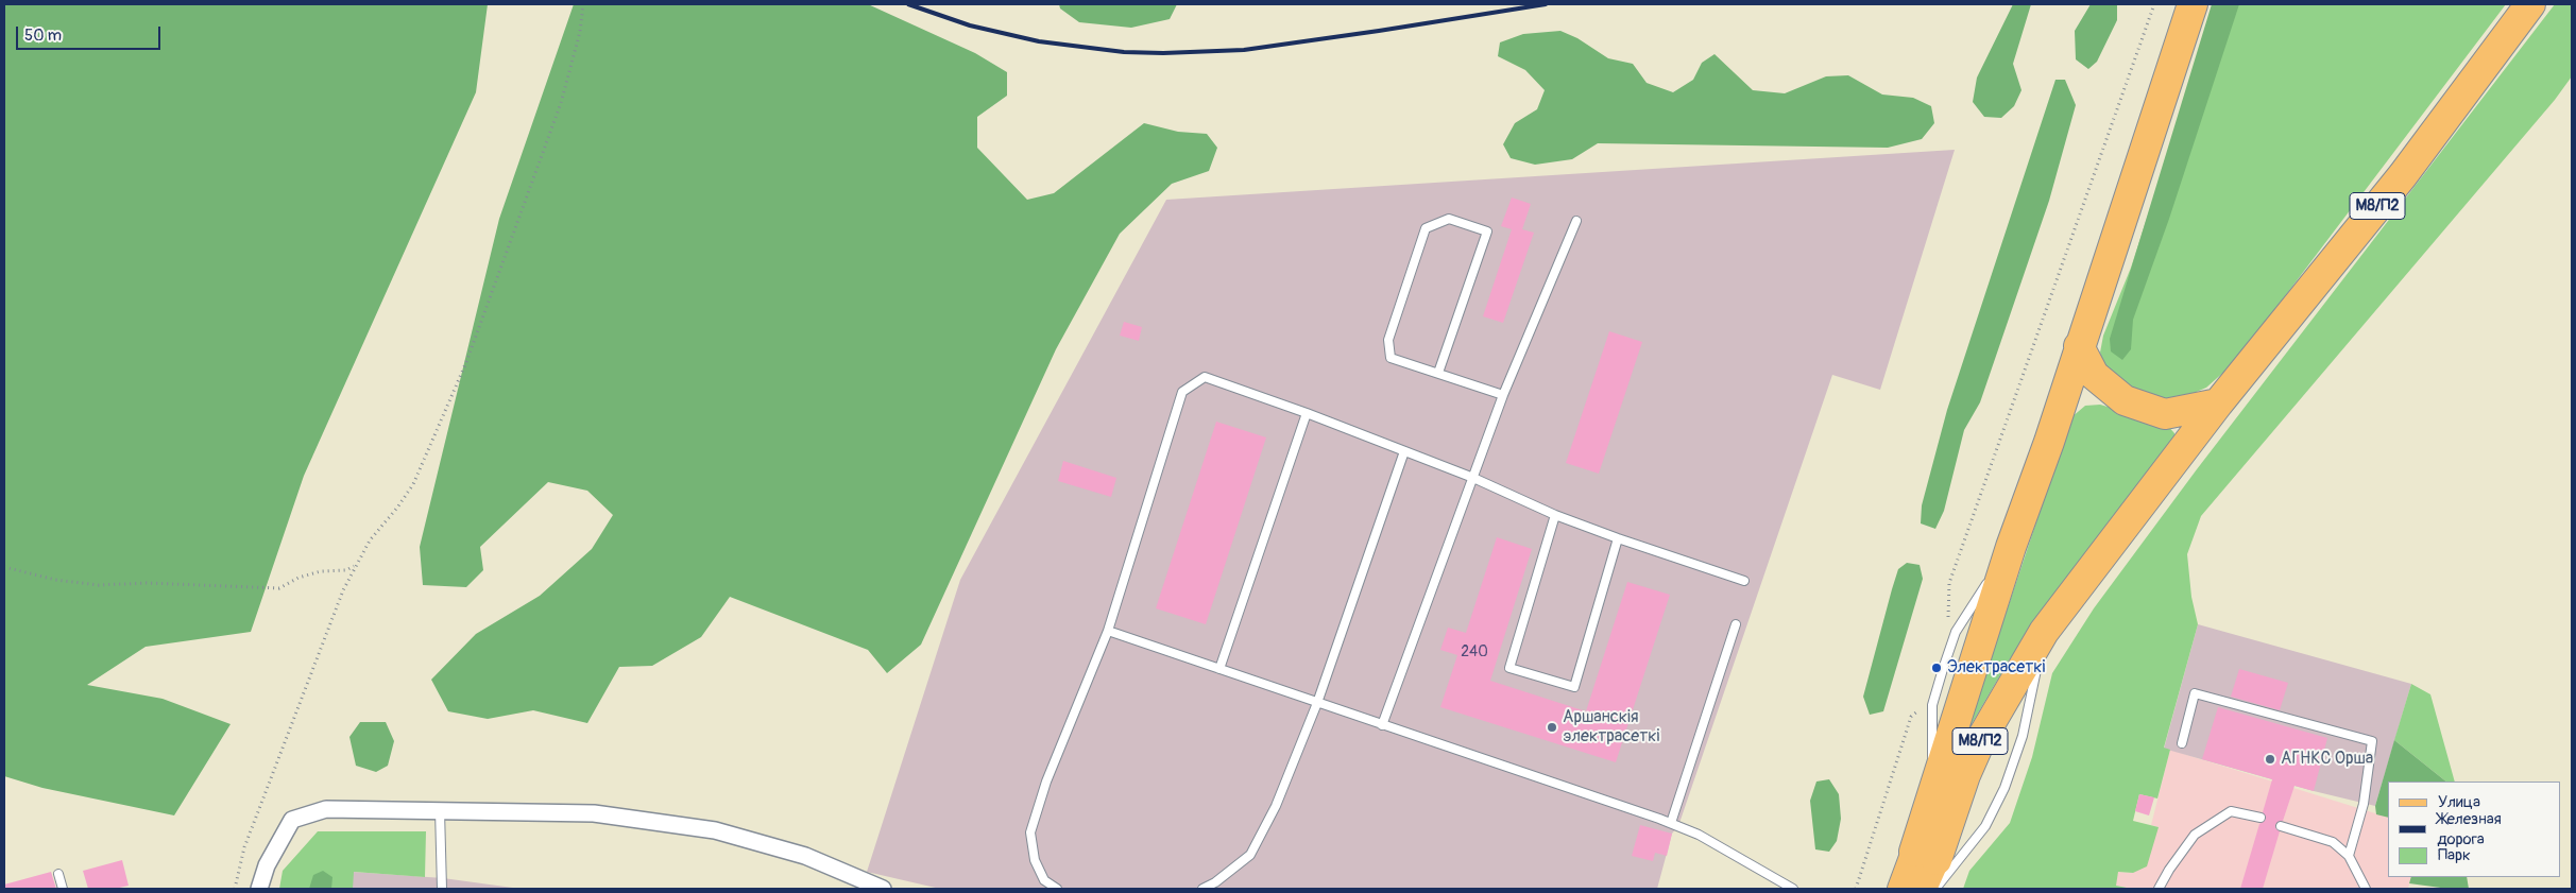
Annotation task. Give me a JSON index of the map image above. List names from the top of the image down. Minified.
{"streets":{"highway":["М8/П2"]},"places":["Электрасеткі","Аршанскія электрасеткі","АГНКС Орша"],"house_numbers":["240"],"legend":["Улица","Железная дорога","Парк"],"scale_bar":"50 m"}
